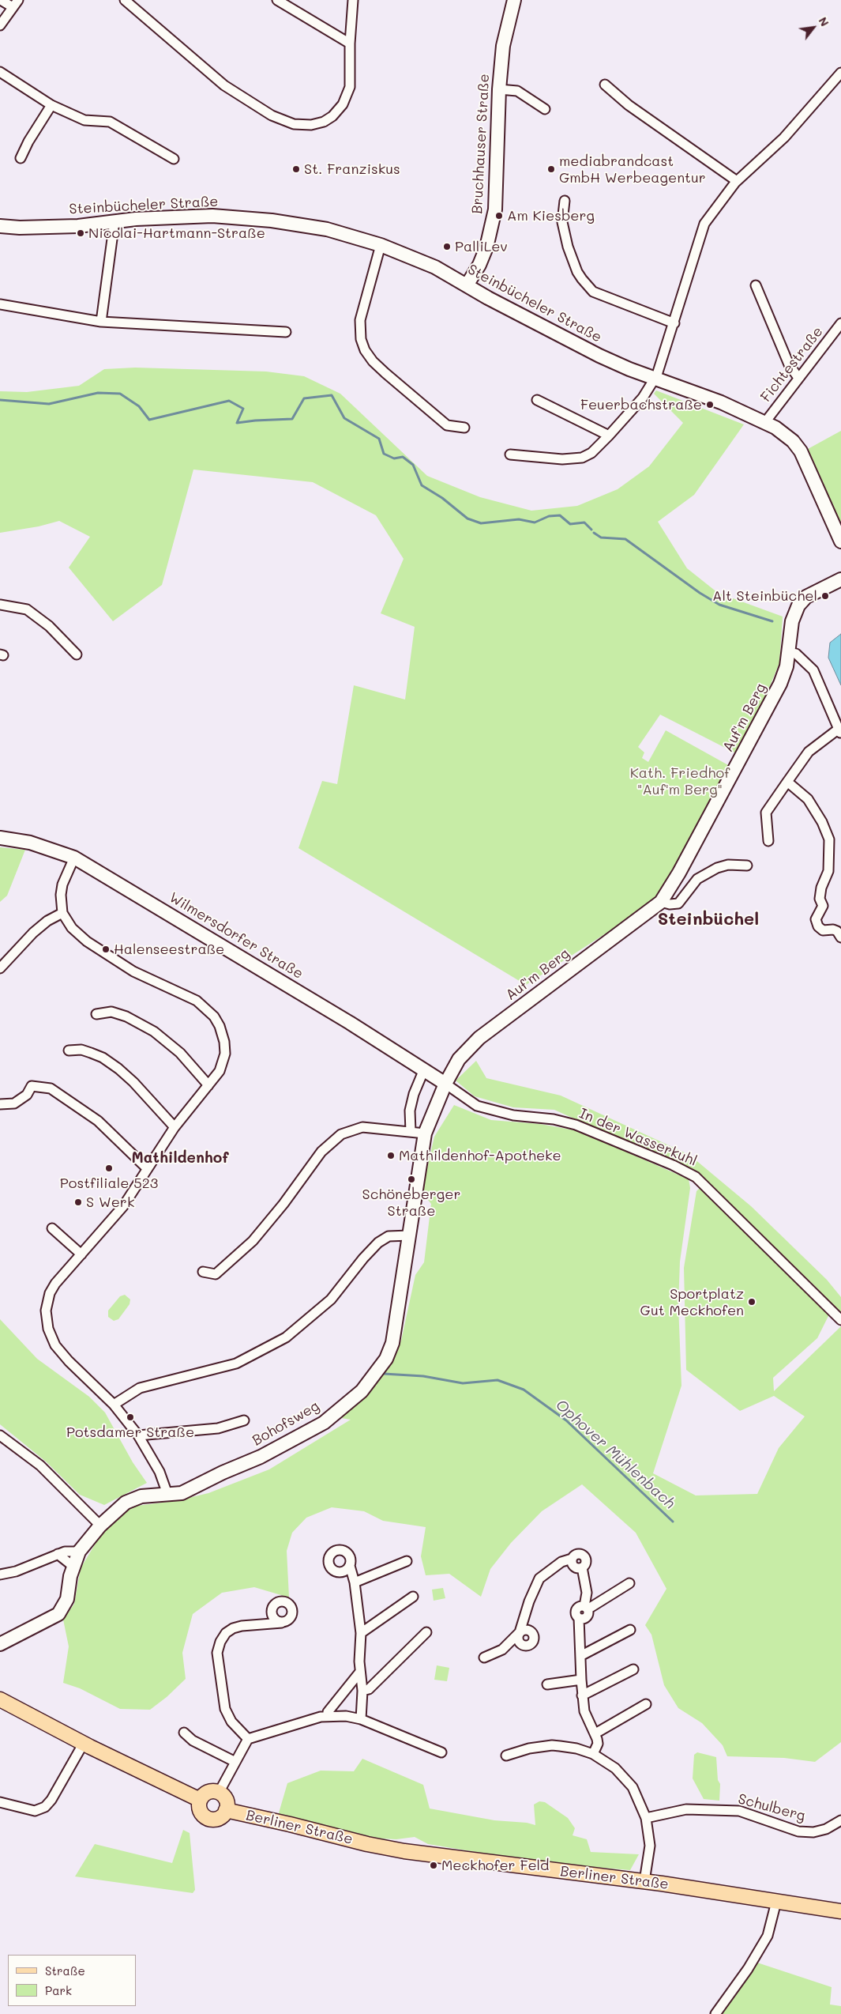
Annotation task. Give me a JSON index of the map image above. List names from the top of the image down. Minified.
{"streets":{"main road":["Berliner Straße"],"street":["Bruchhauser Straße","Steinbücheler Straße","Fichtestraße","Auf'm Berg","Wilmersdorfer Straße","In der Wasserkuhl","Bohofsweg","Schulberg"]},"crossings":[["Bruchhauser Straße","Steinbücheler Straße"],["Steinbücheler Straße","Fichtestraße"],["Auf'm Berg","Wilmersdorfer Straße"],["Auf'm Berg","In der Wasserkuhl"],["Auf'm Berg","Bohofsweg"],["Wilmersdorfer Straße","In der Wasserkuhl"],["Wilmersdorfer Straße","Bohofsweg"],["In der Wasserkuhl","Bohofsweg"]],"districts":["Steinbüchel","Mathildenhof"],"water":["Ophover Mühlenbach"],"parks":["Kath. Friedhof \"Auf'm Berg\""],"places":["St. Franziskus","mediabrandcast GmbH Werbeagentur","Am Kiesberg","Nicolai-Hartmann-Straße","PalliLev","Feuerbachstraße","Alt Steinbüchel","Halenseestraße","Mathildenhof-Apotheke","Postfiliale 523","Schöneberger Straße","S Werk","Sportplatz Gut Meckhofen","Potsdamer Straße","Meckhofer Feld"],"legend":["Straße","Park"],"north":"top right"}
